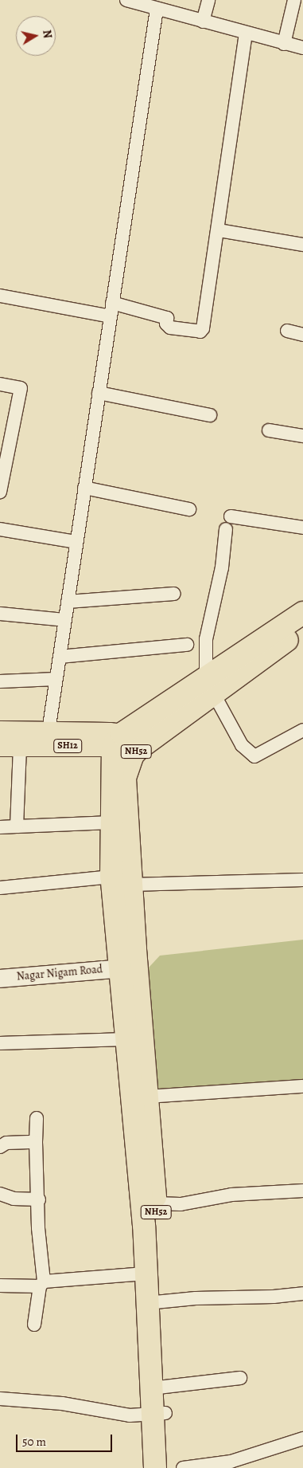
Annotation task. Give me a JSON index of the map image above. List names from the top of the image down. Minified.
{"streets":{"highway":["NH52"],"main road":["SH12"],"street":["Nagar Nigam Road"]},"crossings":[["SH12","NH52"],["NH52","Nagar Nigam Road"]],"scale_bar":"50 m","north":"right"}
